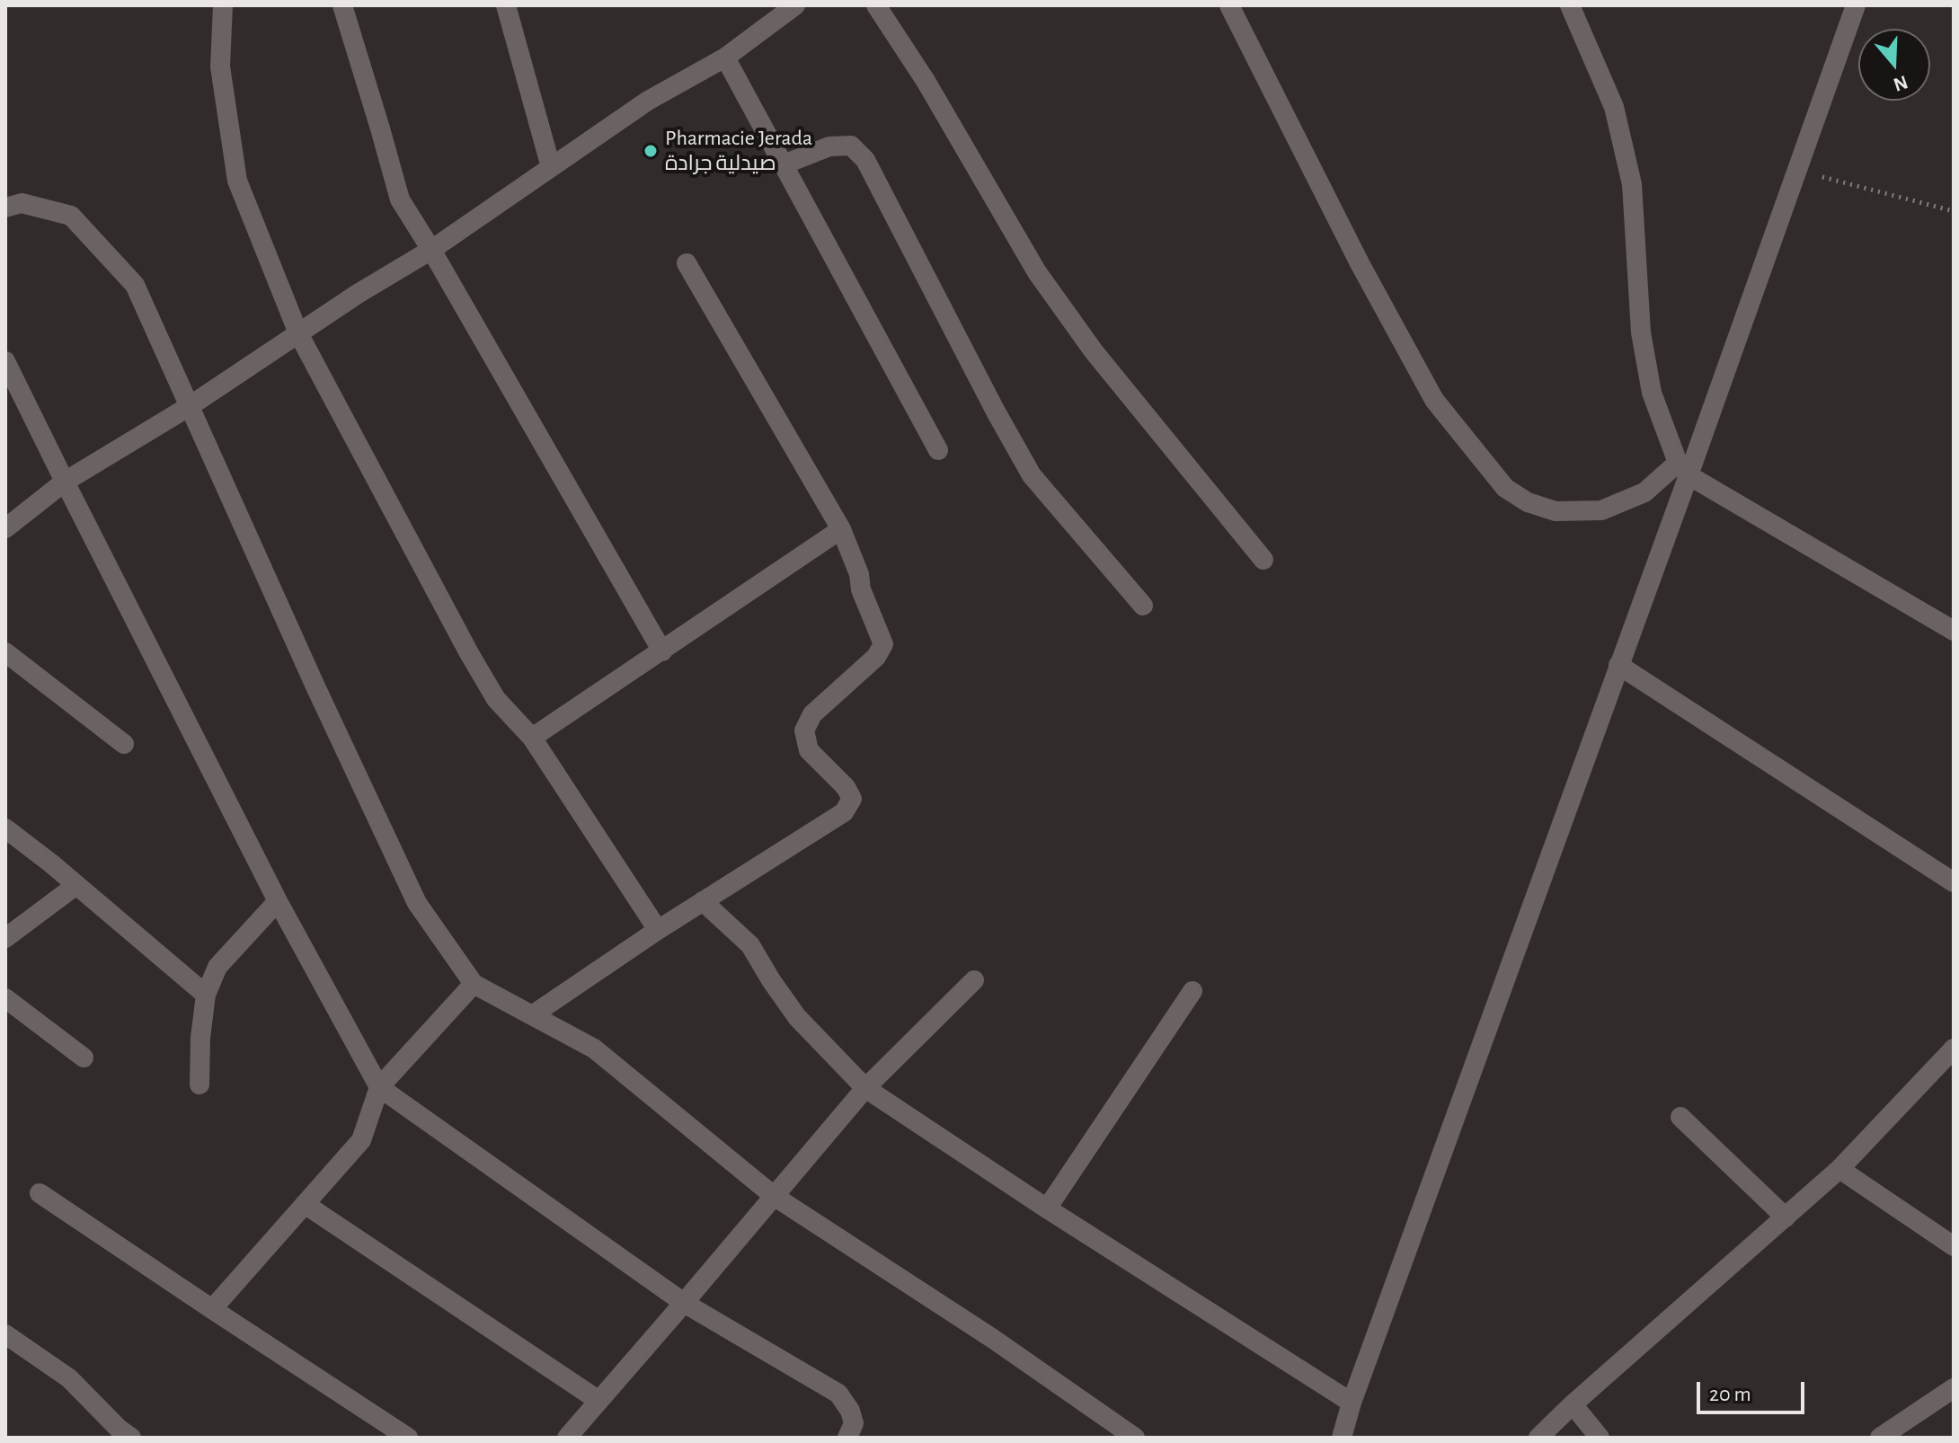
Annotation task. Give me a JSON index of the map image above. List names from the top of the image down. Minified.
{"places":["Pharmacie Jerada صيدلية جرادة"],"scale_bar":"20 m","north":"bottom"}
